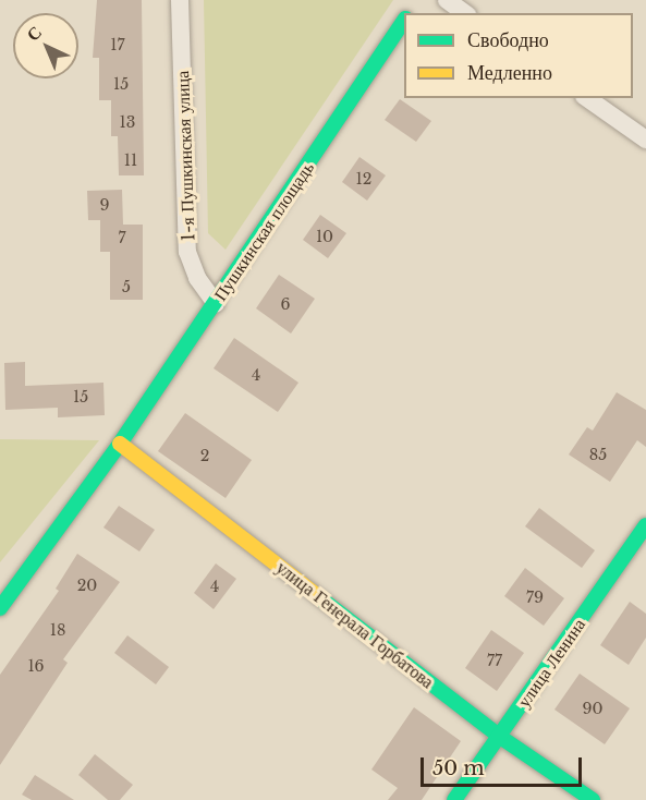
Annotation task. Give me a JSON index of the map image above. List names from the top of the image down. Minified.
{"streets":{"main road":["Пушкинская площадь","улица Генерала Горбатова","улица Ленина"],"street":["1-я Пушкинская улица"]},"crossings":[["1-я Пушкинская улица","Пушкинская площадь"],["Пушкинская площадь","улица Генерала Горбатова"],["улица Генерала Горбатова","улица Ленина"]],"house_numbers":["17","15","13","11","12","9","10","7","5","6","4","15","85","2","20","4","79","18","77","16","90"],"legend":["Свободно","Медленно"],"scale_bar":"50 m","north":"top left"}
